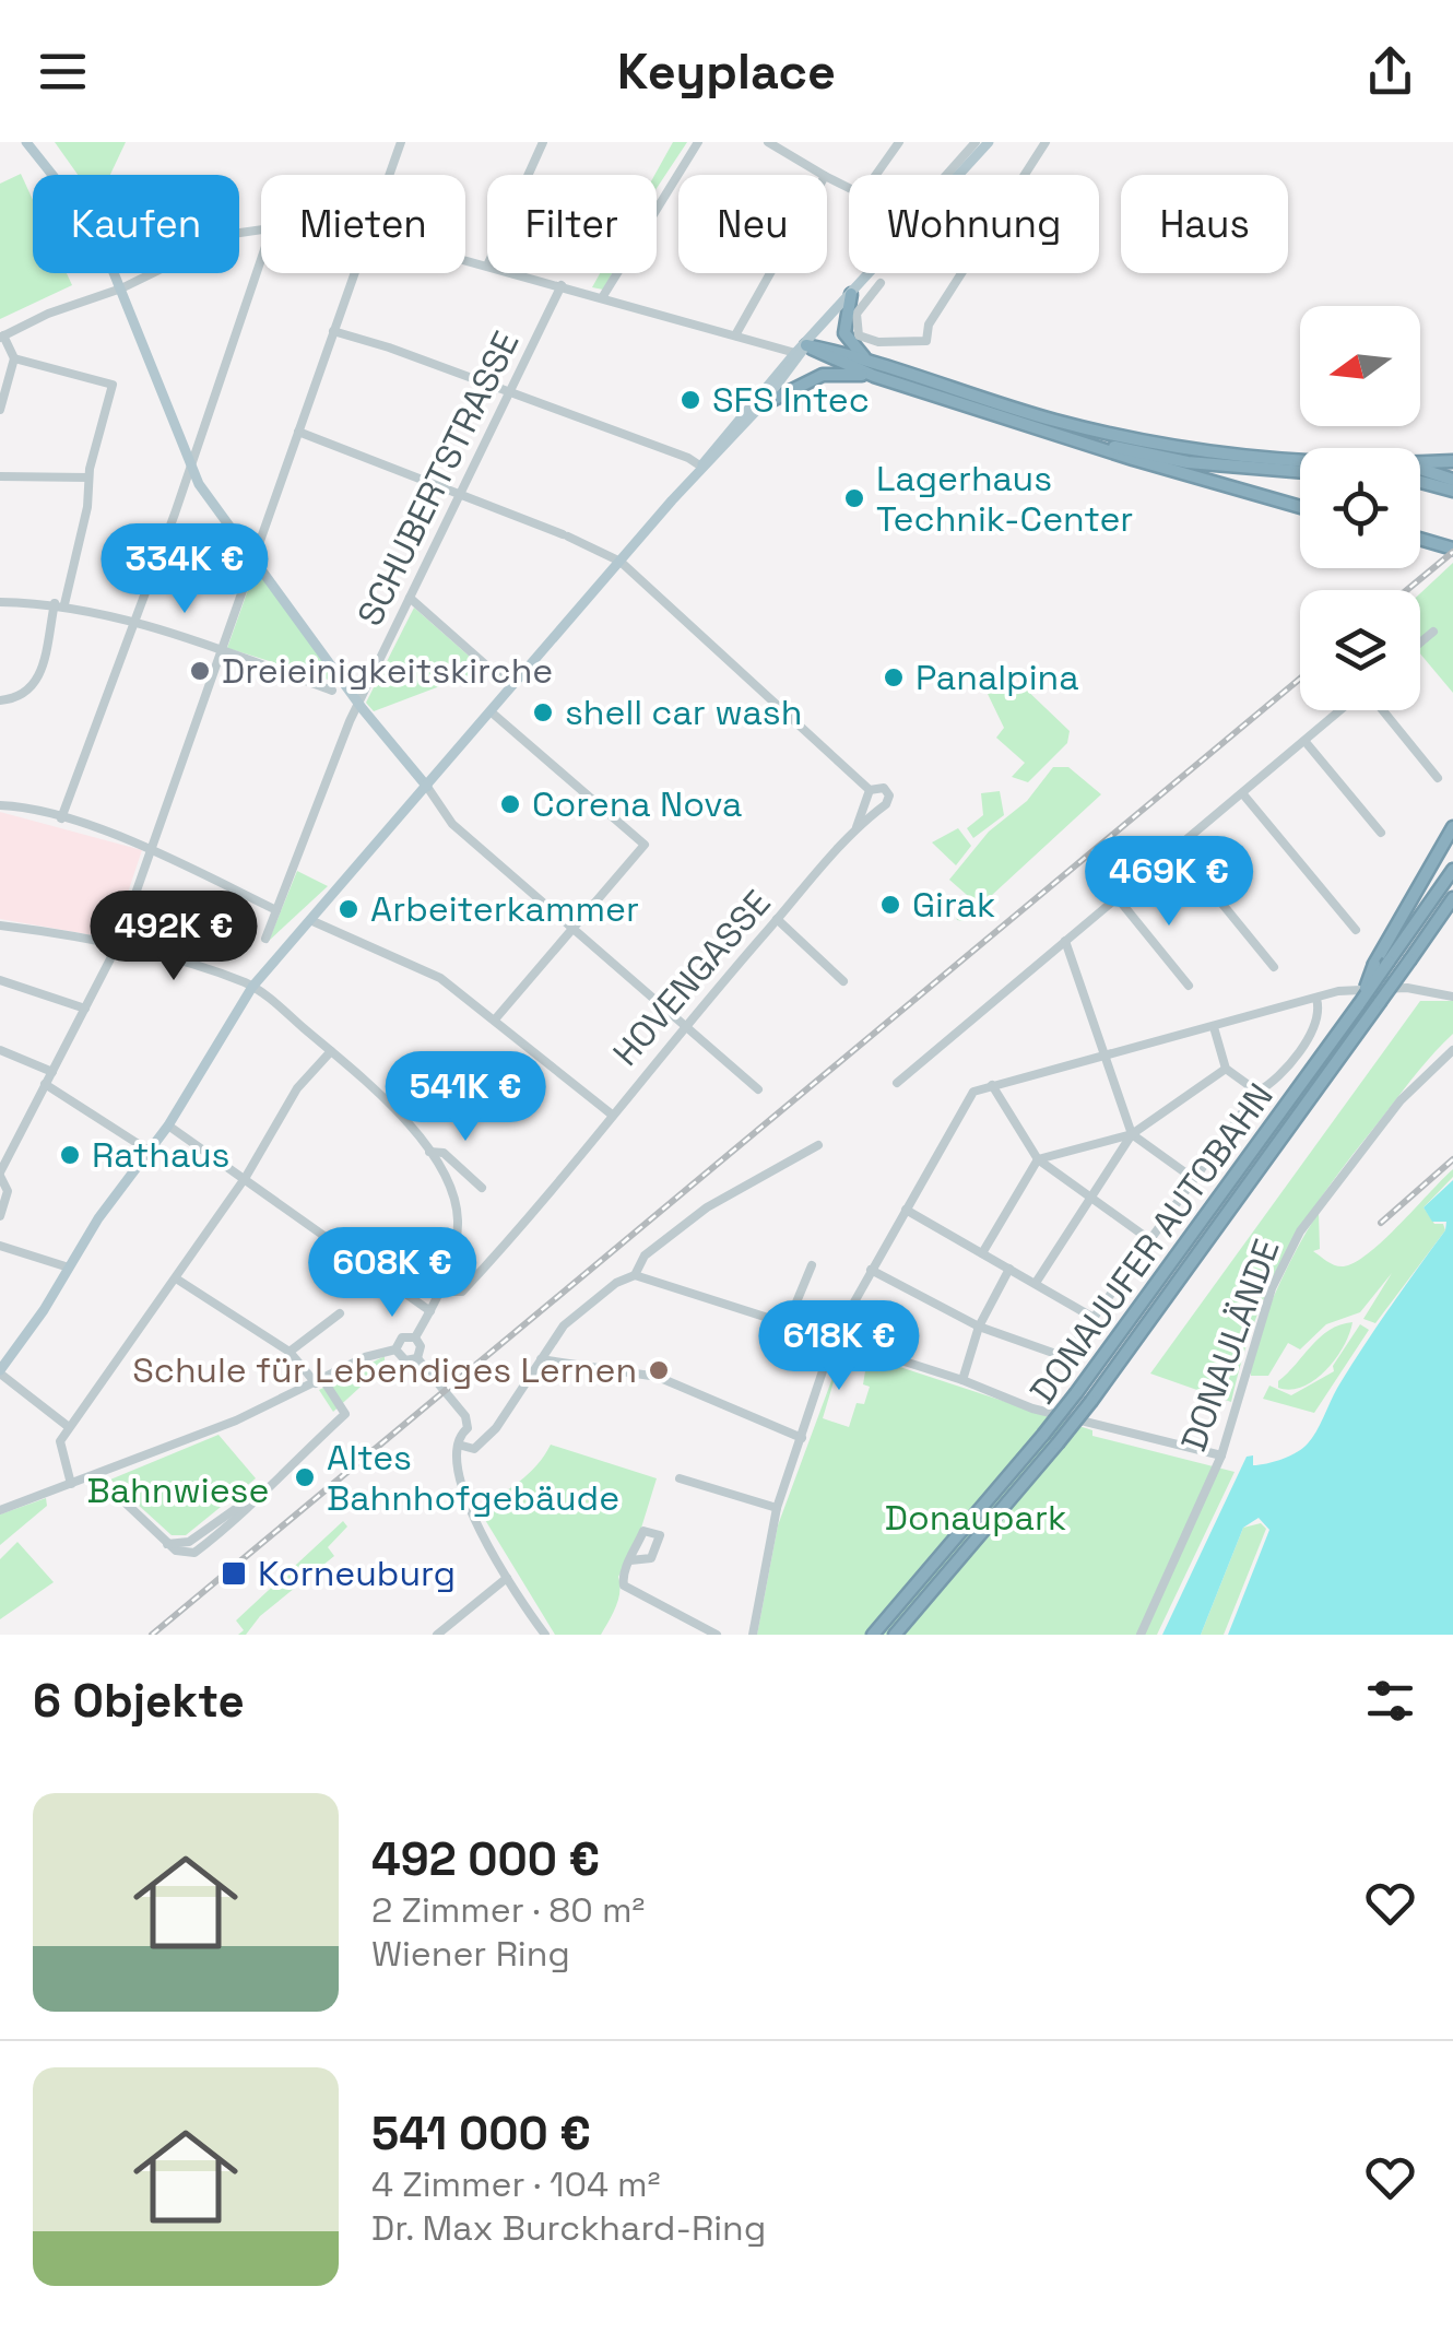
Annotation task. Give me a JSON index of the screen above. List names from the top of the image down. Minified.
{"streets":{"highway":["DONAUUFER AUTOBAHN"],"street":["SCHUBERTSTRASSE","HOVENGASSE","DONAULÄNDE"]},"parks":["Bahnwiese","Donaupark"],"places":{"other":["SFS Intec","Lagerhaus Technik-Center","Dreieinigkeitskirche","Panalpina","shell car wash","Corena Nova","Girak","Arbeiterkammer","Rathaus","Schule für Lebendiges Lernen","Altes Bahnhofgebäude"],"transit":["Korneuburg"]},"north":"left","page":{"header":"Keyplace","chip":["Kaufen","Mieten","Filter","Neu","Wohnung","Haus"],"price":["334K €","469K €","492K €","541K €","608K €","618K €"],"heading":"6 Objekte","list":[{"name":"492 000 €","note":"2 Zimmer · 80 m² · Wiener Ring"},{"name":"541 000 €","note":"4 Zimmer · 104 m² · Dr. Max Burckhard-Ring"}]}}
